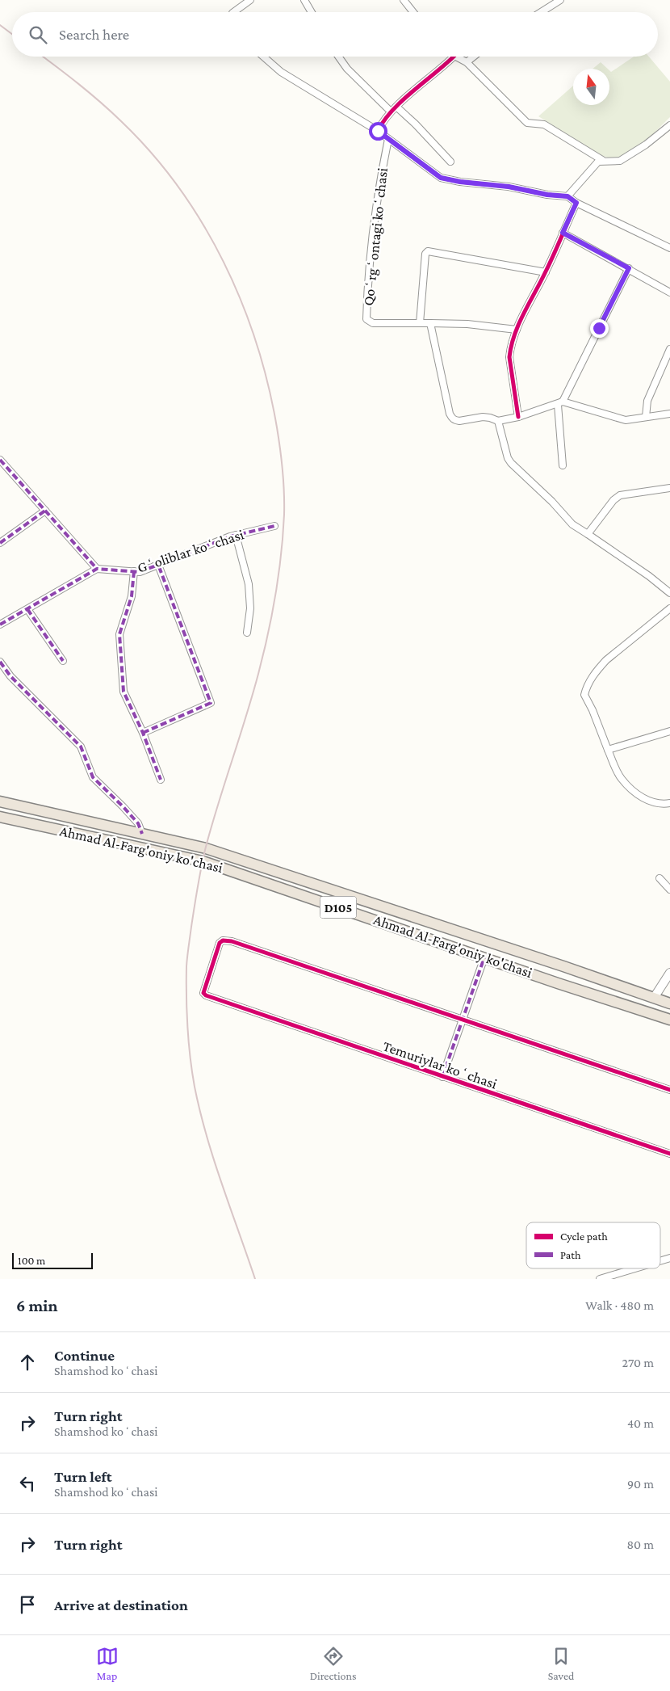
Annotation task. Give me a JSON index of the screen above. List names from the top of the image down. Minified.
{"streets":{"highway":["Ahmad Al-Farg'oniy ko'chasi","D105"],"street":["Qoʻrgʻontagi koʻchasi","Gʻoliblar koʻchasi","Temuriylar koʻchasi"]},"legend":["Cycle path","Path"],"scale_bar":"100 m","north":"top","page":{"search":"Search here","scale":"100 m","heading":["6 min","Walk · 480 m"],"list":[["Continue","Shamshod koʻchasi","270 m"],["Turn right","Shamshod koʻchasi","40 m"],["Turn left","Shamshod koʻchasi","90 m"],["Turn right","80 m"],"Arrive at destination"],"nav":["Map","Directions","Saved"]}}
